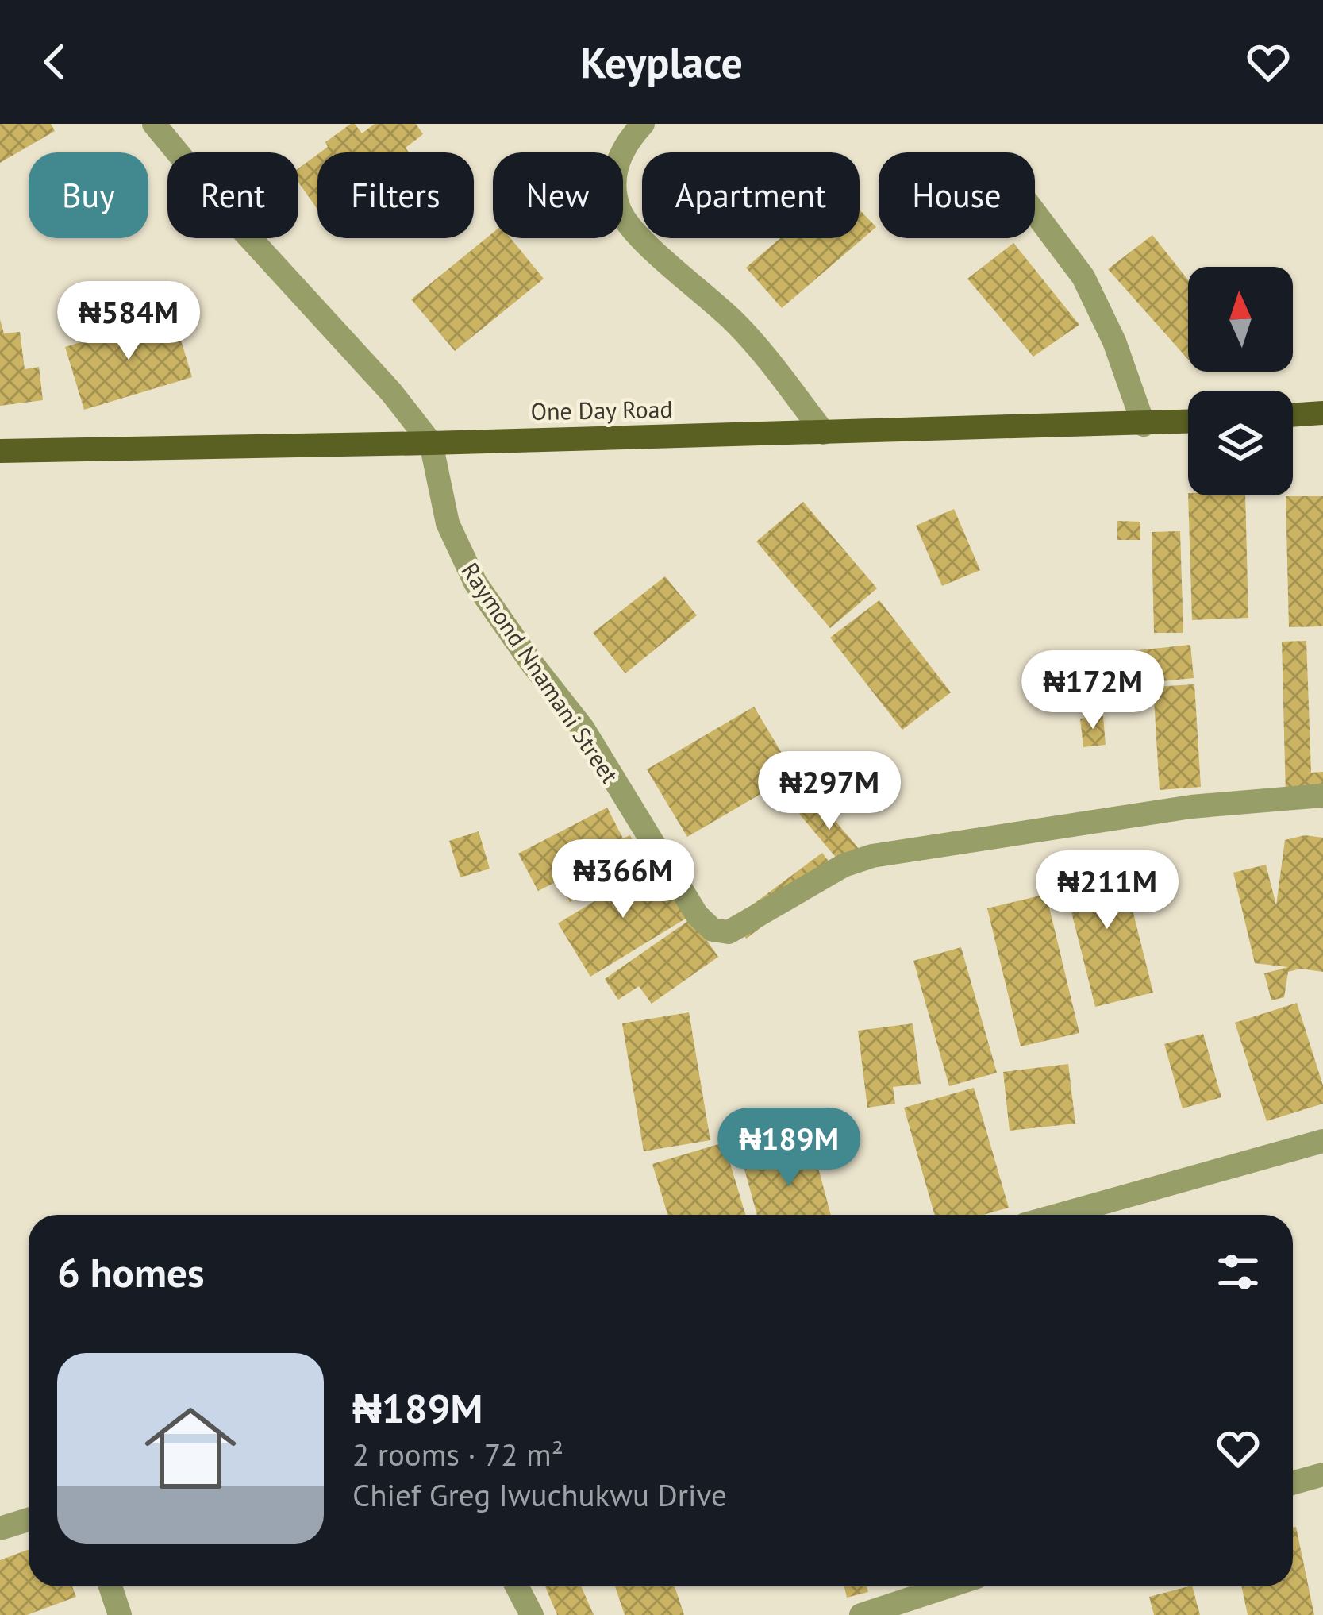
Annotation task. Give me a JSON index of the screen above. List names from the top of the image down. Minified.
{"streets":{"main road":["One Day Road"],"street":["Raymond Nnamani Street"]},"crossings":[["One Day Road","Raymond Nnamani Street"]],"north":"top","page":{"header":"Keyplace","chip":["Buy","Rent","Filters","New","Apartment","House"],"price":["₦584M","₦172M","₦297M","₦366M","₦211M","₦189M"],"heading":"6 homes","list":[{"name":"₦189M","note":"2 rooms · 72 m² · Chief Greg Iwuchukwu Drive"}]}}
